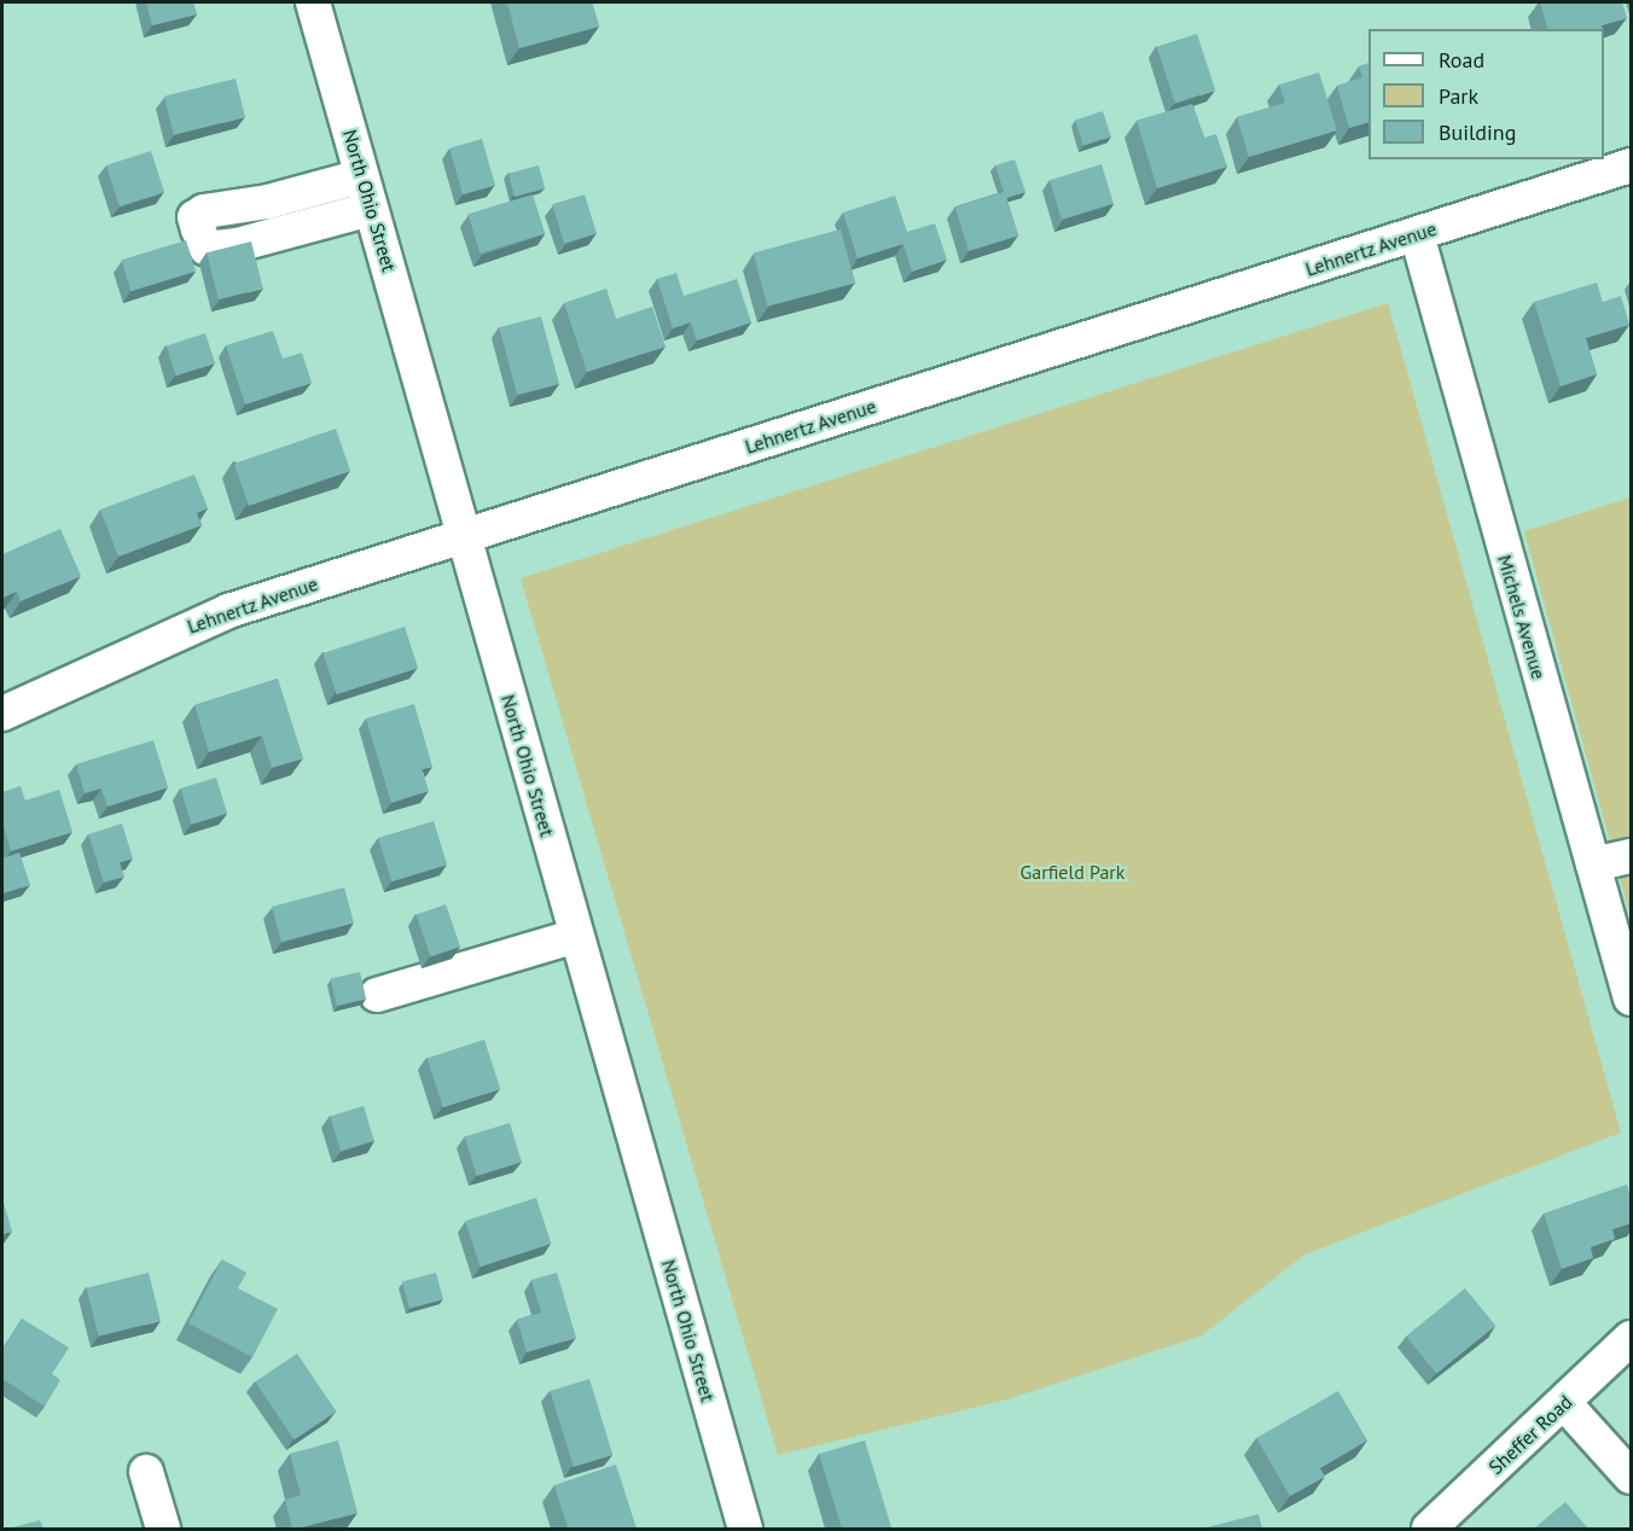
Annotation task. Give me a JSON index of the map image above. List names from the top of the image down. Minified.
{"streets":{"street":["North Ohio Street","Lehnertz Avenue","Michels Avenue","Sheffer Road"]},"crossings":[["North Ohio Street","Lehnertz Avenue"],["Lehnertz Avenue","Michels Avenue"]],"parks":["Garfield Park"],"legend":["Road","Park","Building"]}
